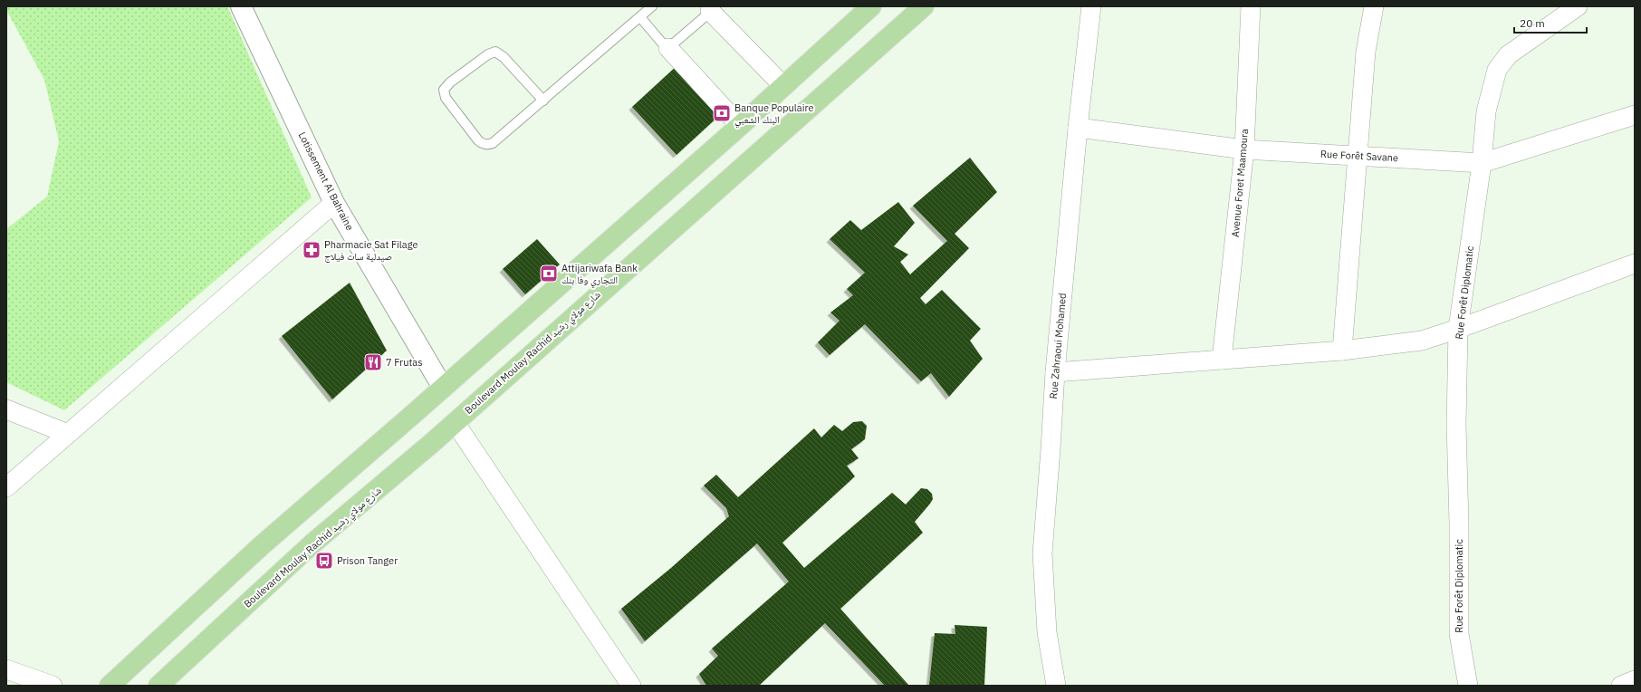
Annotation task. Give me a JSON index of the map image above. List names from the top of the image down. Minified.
{"streets":{"main road":["Boulevard Moulay Rachid شارع مولاي رشيد"],"street":["Rue Forêt Savane","Lotissement Al Bahraine","Avenue Foret Maamoura","Rue Forêt Diplomatic","Rue Zahraoui Mohamed"]},"crossings":[["Rue Forêt Savane","Avenue Foret Maamoura"],["Rue Forêt Savane","Rue Forêt Diplomatic"],["Rue Forêt Savane","Rue Zahraoui Mohamed"]],"places":{"bank":["Banque Populaire البنك الشعبي","Attijariwafa Bank التجاري وفا بنك"],"pharmacy":["Pharmacie Sat Filage صيدلية سات فيلاج"],"restaurant":["7 Frutas"],"bus stop":["Prison Tanger"]},"scale_bar":"20 m"}
